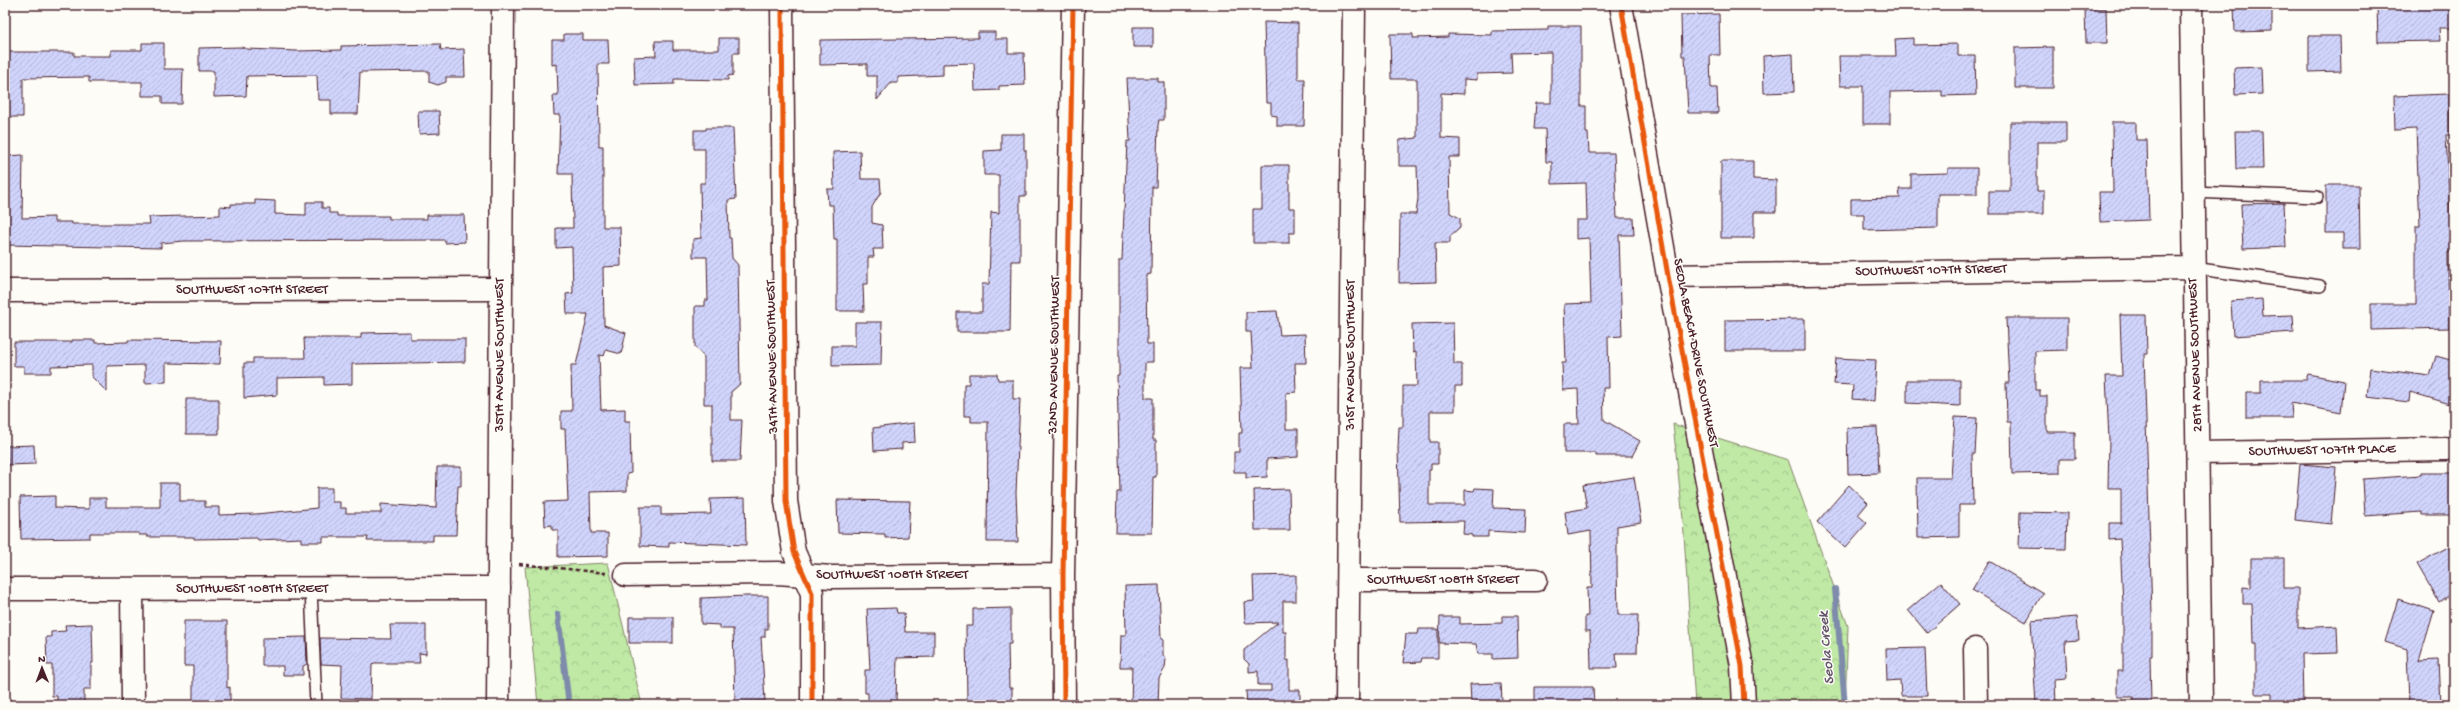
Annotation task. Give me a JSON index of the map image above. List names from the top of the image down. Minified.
{"streets":{"street":["SOUTHWEST 107TH STREET","SEOLA BEACH DRIVE SOUTHWEST","35TH AVENUE SOUTHWEST","32ND AVENUE SOUTHWEST","31ST AVENUE SOUTHWEST","28TH AVENUE SOUTHWEST","34TH AVENUE SOUTHWEST","SOUTHWEST 107TH PLACE","SOUTHWEST 108TH STREET"]},"crossings":[["SOUTHWEST 107TH STREET","SEOLA BEACH DRIVE SOUTHWEST"],["SOUTHWEST 107TH STREET","35TH AVENUE SOUTHWEST"],["SOUTHWEST 107TH STREET","28TH AVENUE SOUTHWEST"],["35TH AVENUE SOUTHWEST","SOUTHWEST 108TH STREET"],["32ND AVENUE SOUTHWEST","SOUTHWEST 108TH STREET"],["31ST AVENUE SOUTHWEST","SOUTHWEST 108TH STREET"],["28TH AVENUE SOUTHWEST","SOUTHWEST 107TH PLACE"],["34TH AVENUE SOUTHWEST","SOUTHWEST 108TH STREET"]],"water":["Seola Creek"],"north":"top"}
